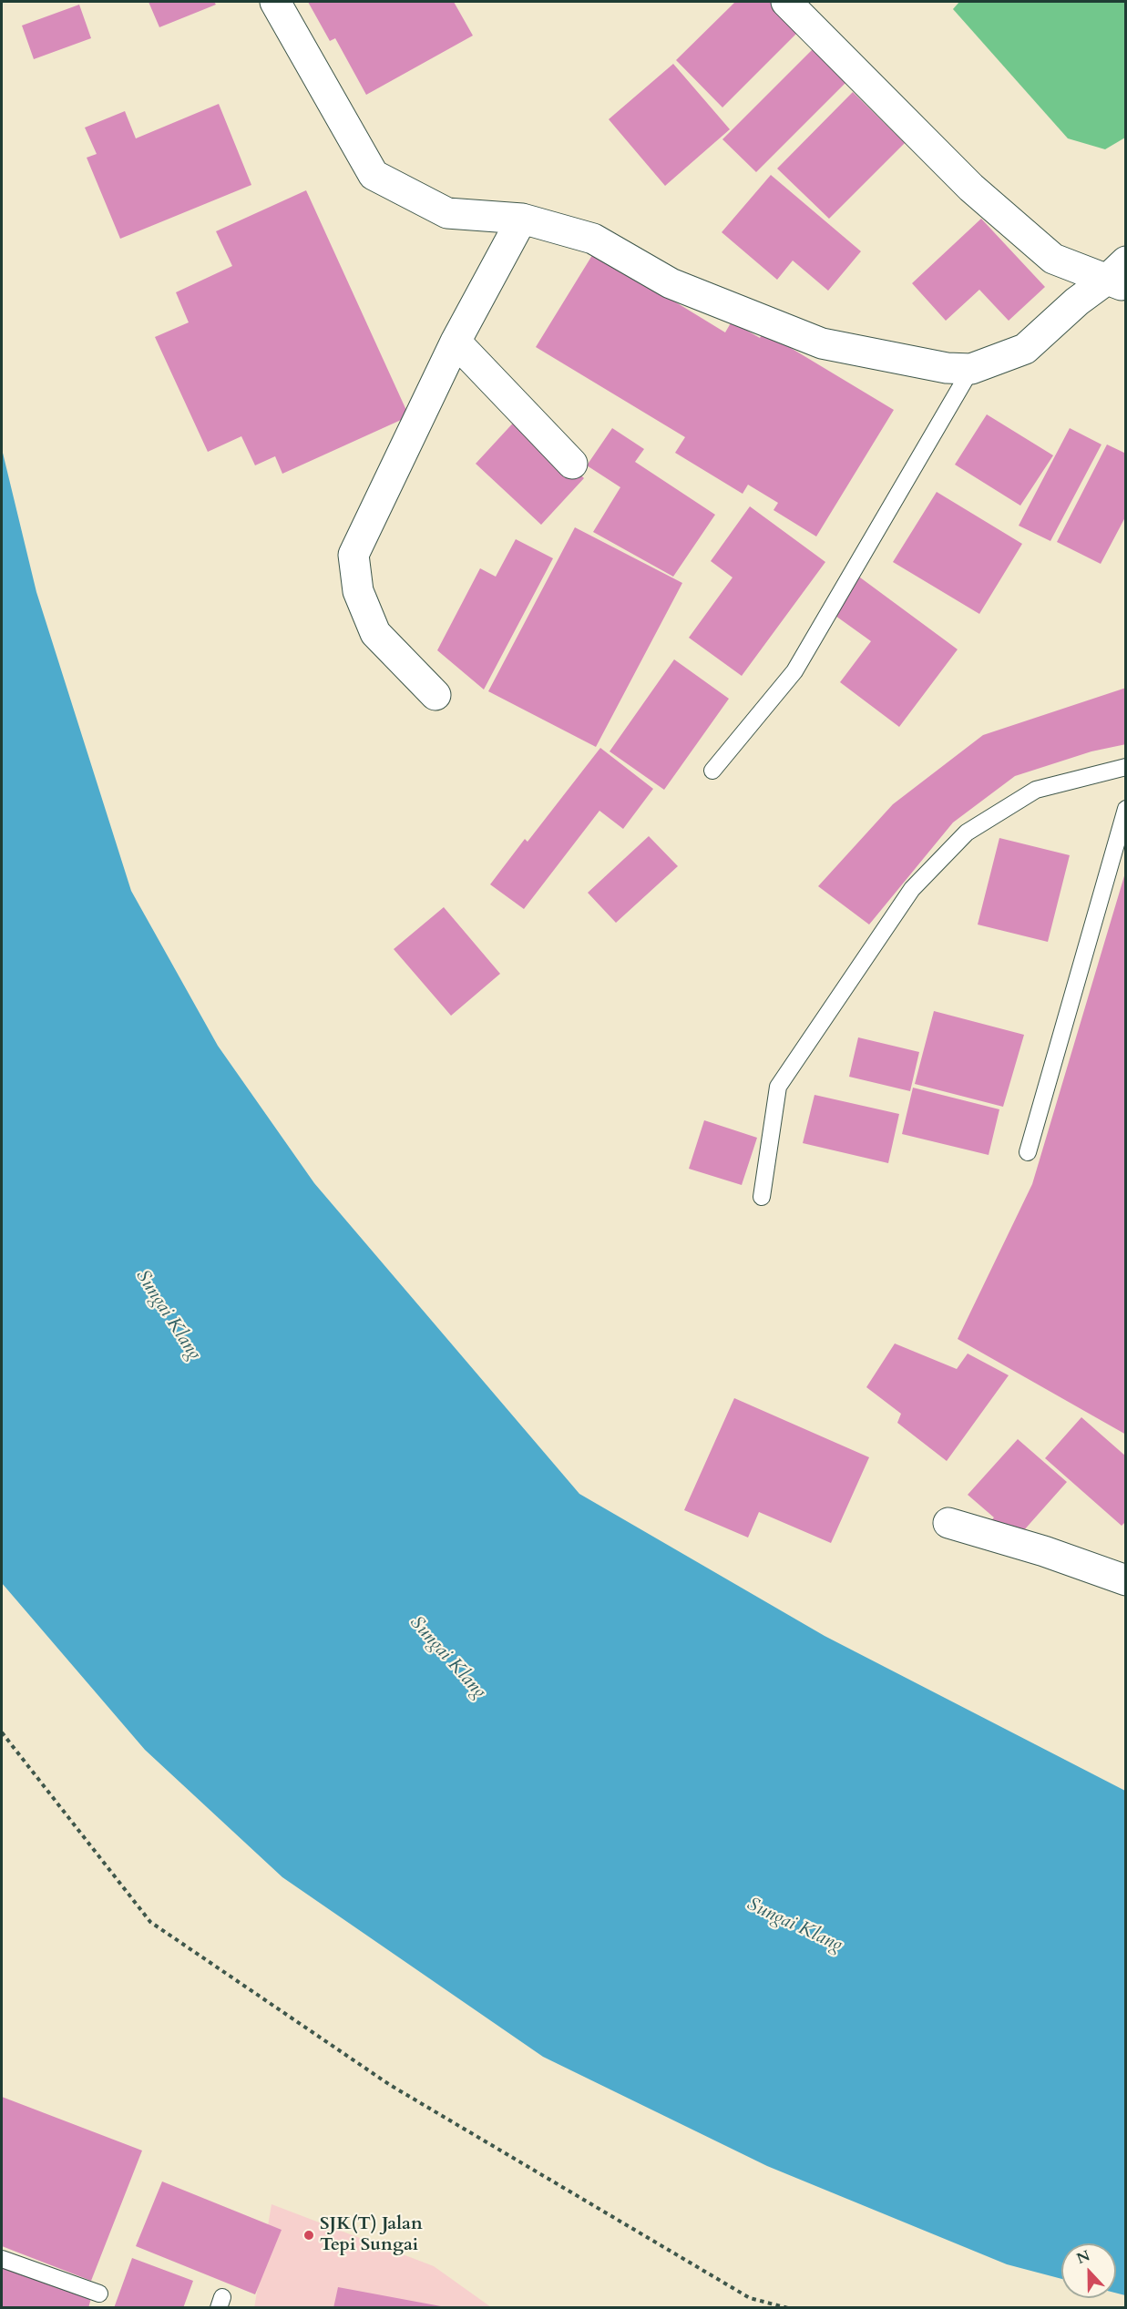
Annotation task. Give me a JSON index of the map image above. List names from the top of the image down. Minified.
{"water":["Sungai Klang"],"places":["SJK(T) Jalan Tepi Sungai"],"north":"top"}
